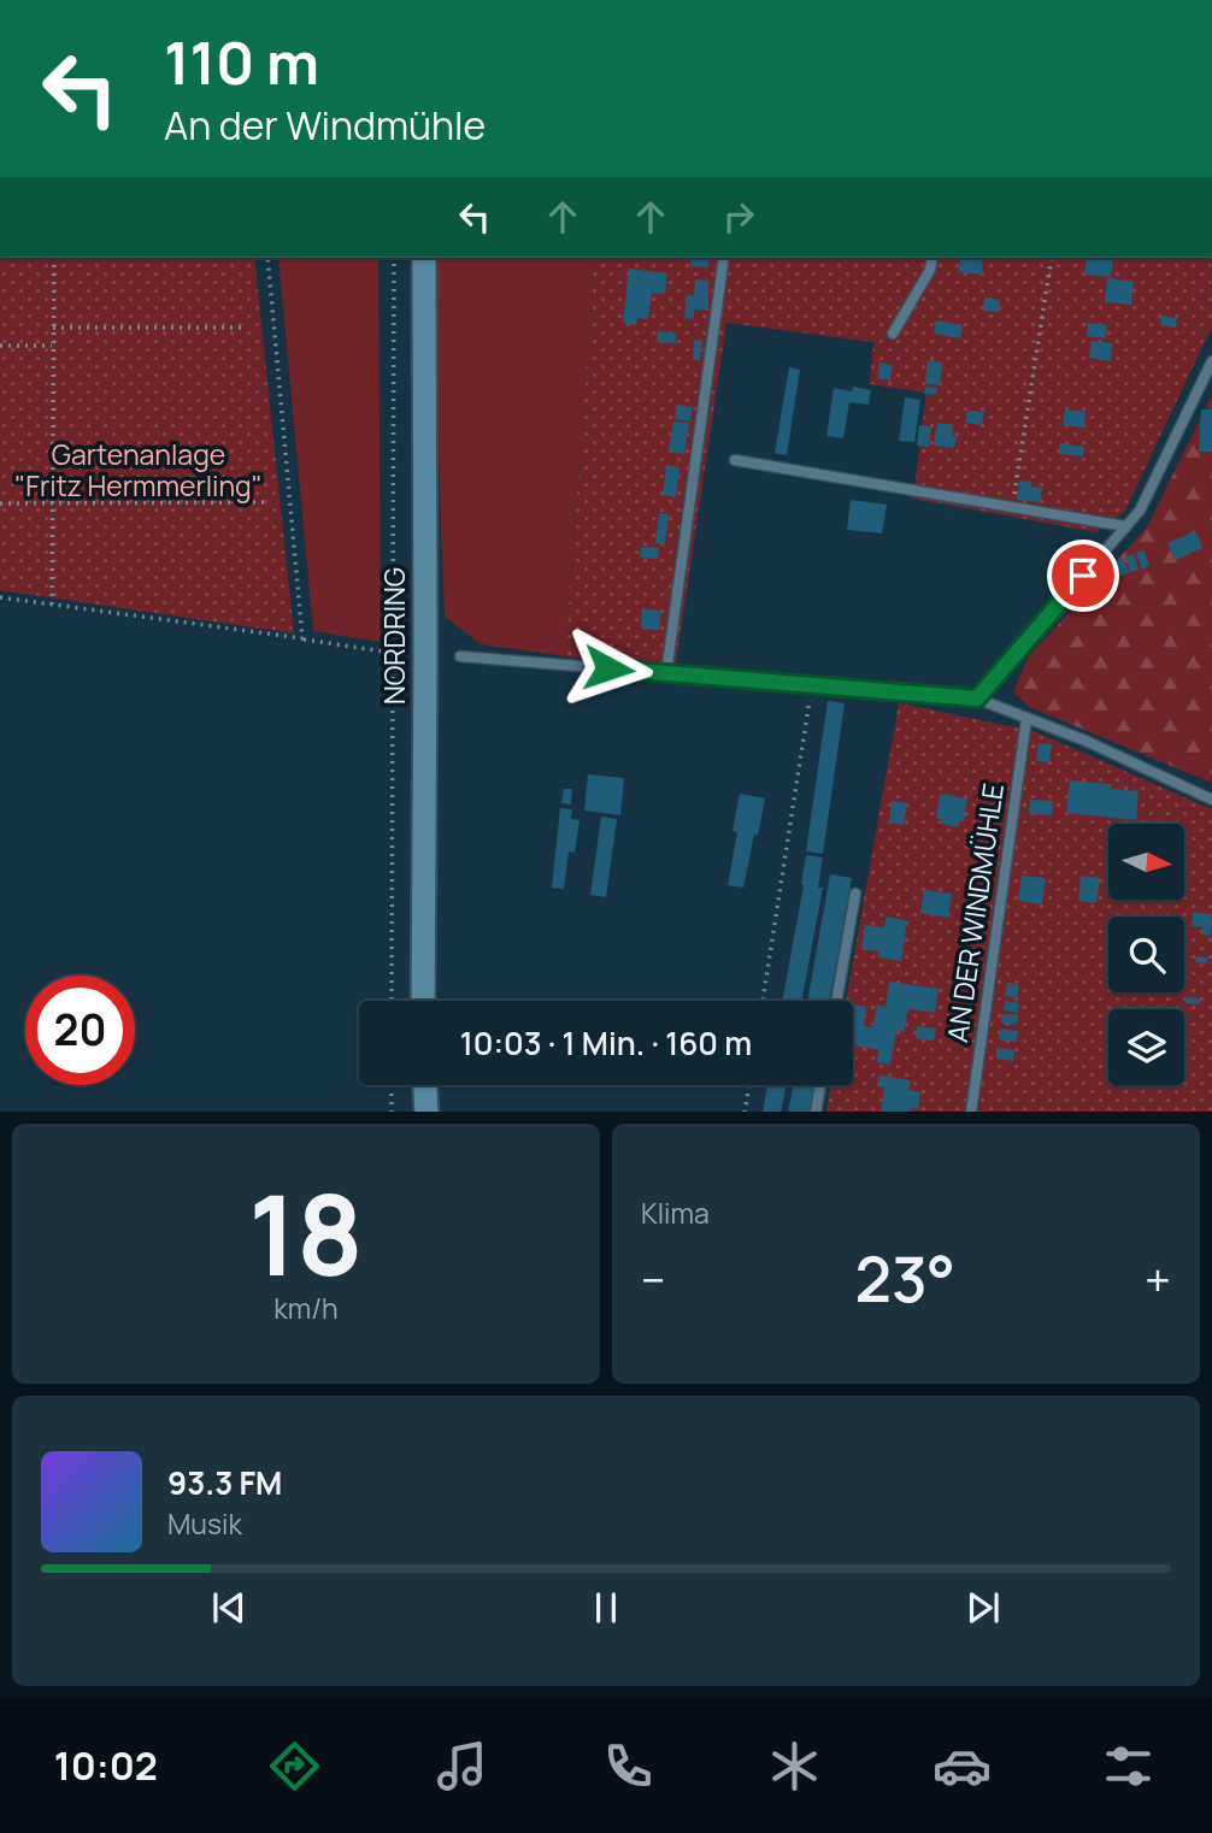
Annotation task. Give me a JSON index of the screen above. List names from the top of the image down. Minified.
{"streets":{"main road":["NORDRING"],"lane":["AN DER WINDMÜHLE"]},"parks":["Gartenanlage \"Fritz Hermmerling\""],"north":"right","page":{"turn":["110 m","An der Windmühle"],"limit":"20","trip":"10:03 · 1 Min. · 160 m","tile":[["18","km/h"],"Klima"],"heat":["−","23°","+"],"song":["93.3 FM","Musik"],"tabs":"10:02"}}
